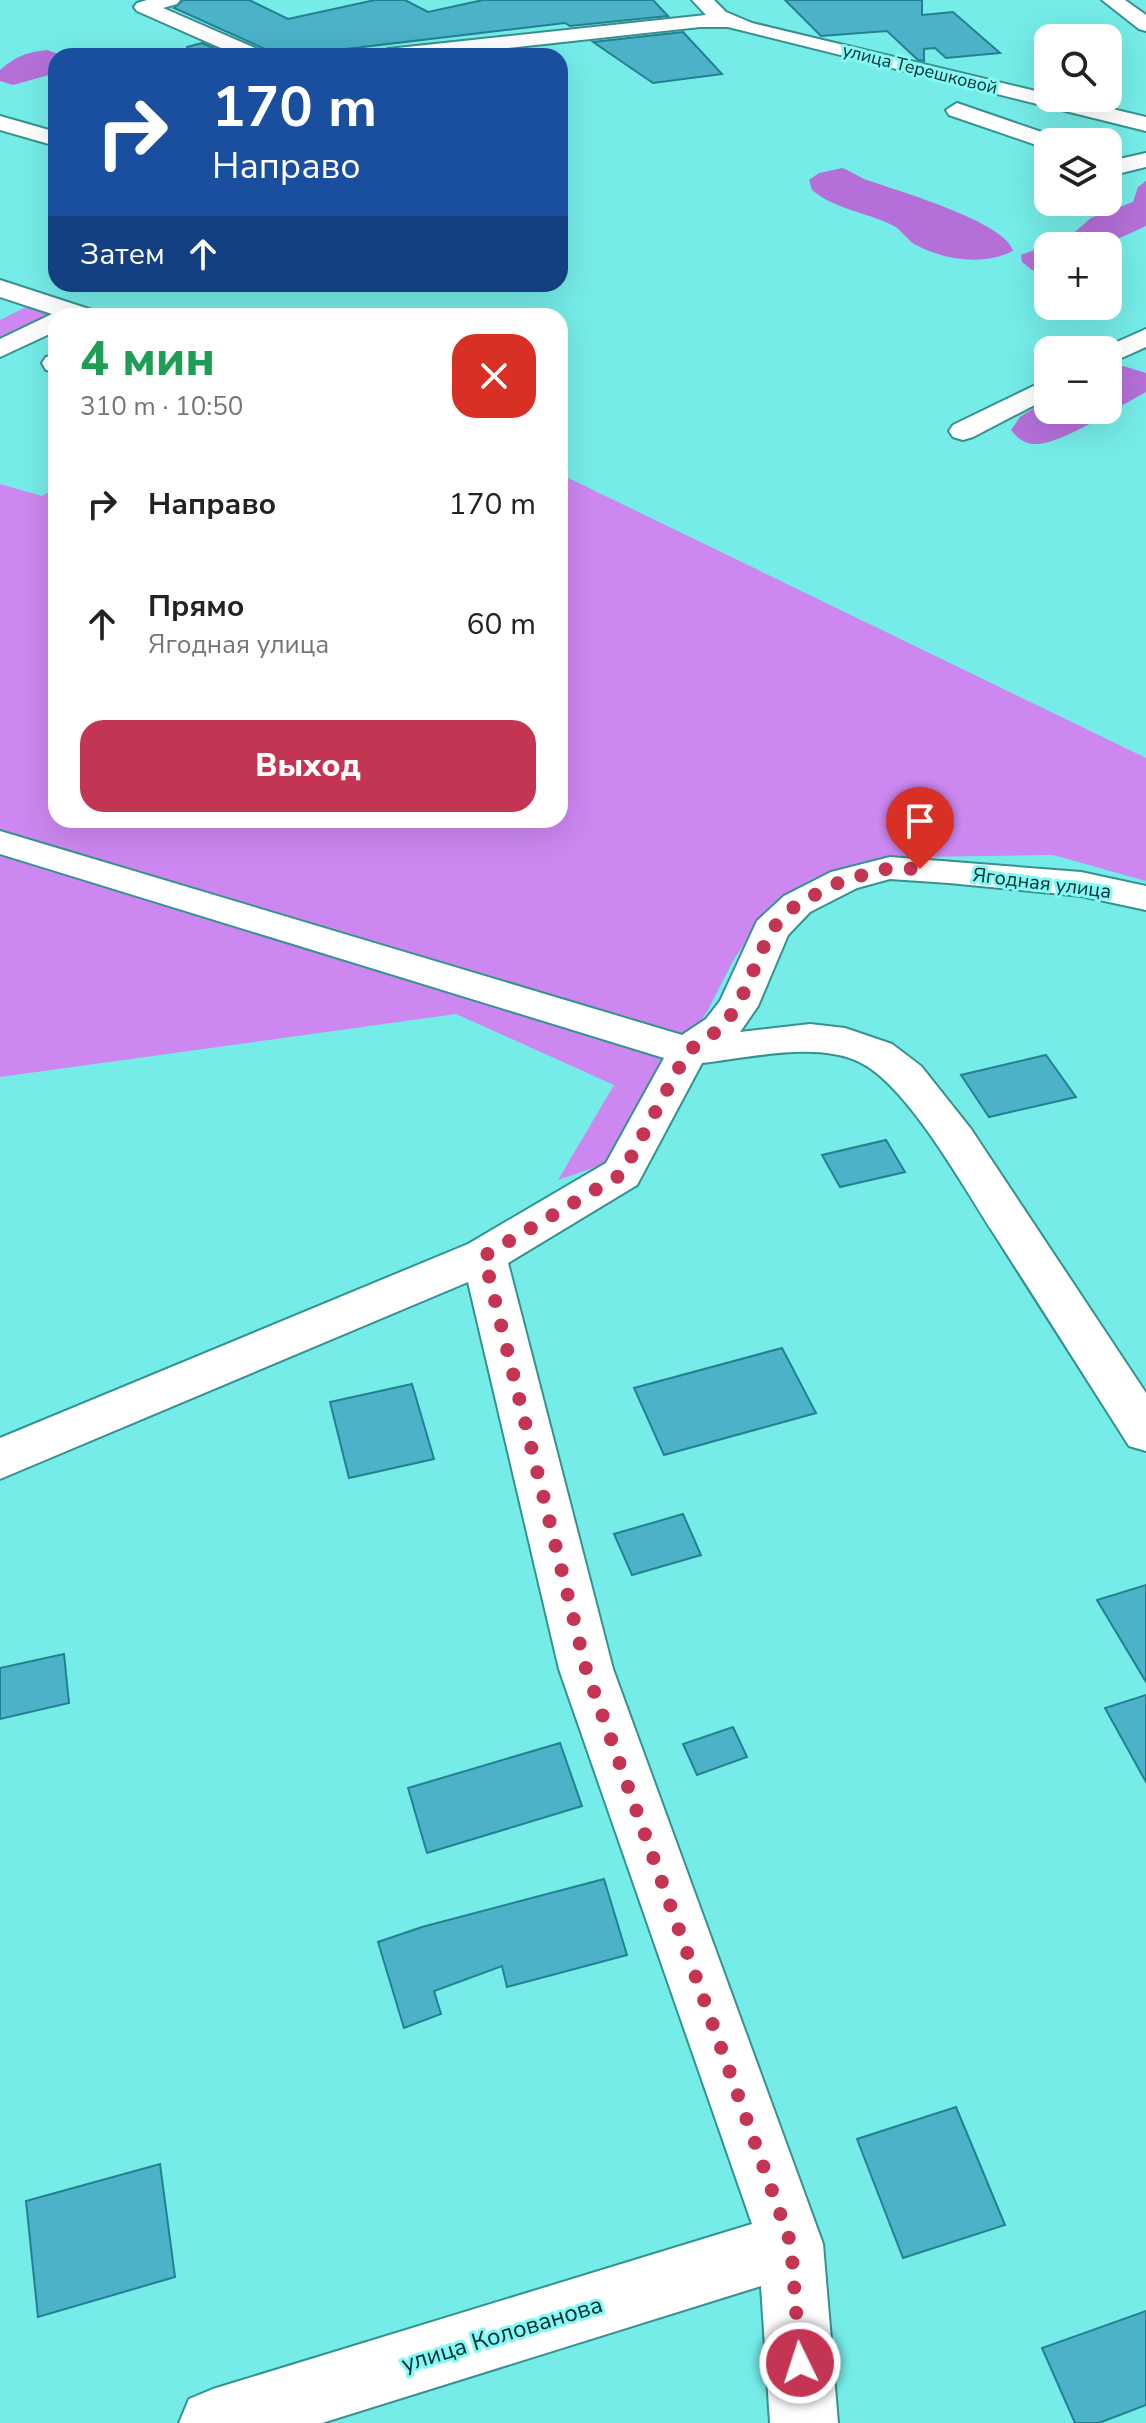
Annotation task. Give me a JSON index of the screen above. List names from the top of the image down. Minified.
{"streets":{"street":["улица Терешковой","Ягодная улица","улица Колованова"]},"page":{"map_buttons":["+","−"],"turn":["170 m","Направо"],"then":"Затем","heading":["4 мин","310 m · 10:50"],"list":[{"name":"Направо","value":"170 m"},{"name":"Прямо","note":"Ягодная улица","value":"60 m"}],"buttons":"Выход"}}
